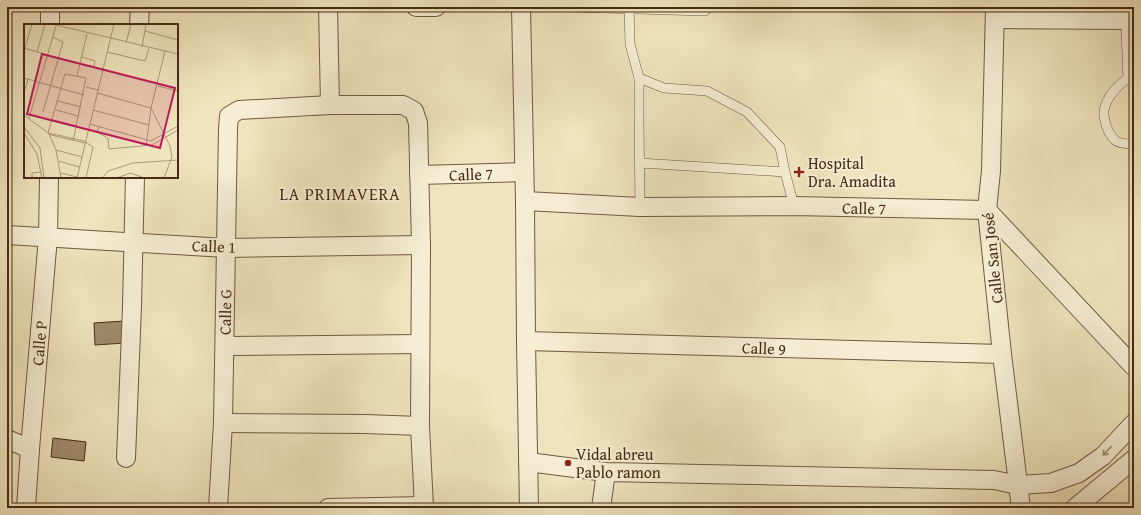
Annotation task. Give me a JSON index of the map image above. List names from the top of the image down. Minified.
{"streets":{"street":["Calle 7","Calle 1","Calle San José","Calle G","Calle P","Calle 9"]},"crossings":[["Calle 7","Calle San José"],["Calle 1","Calle G"],["Calle 1","Calle P"],["Calle San José","Calle 9"]],"districts":["LA PRIMAVERA"],"places":{"health":["Hospital Dra. Amadita"],"other":["Vidal abreu Pablo ramon"]}}
